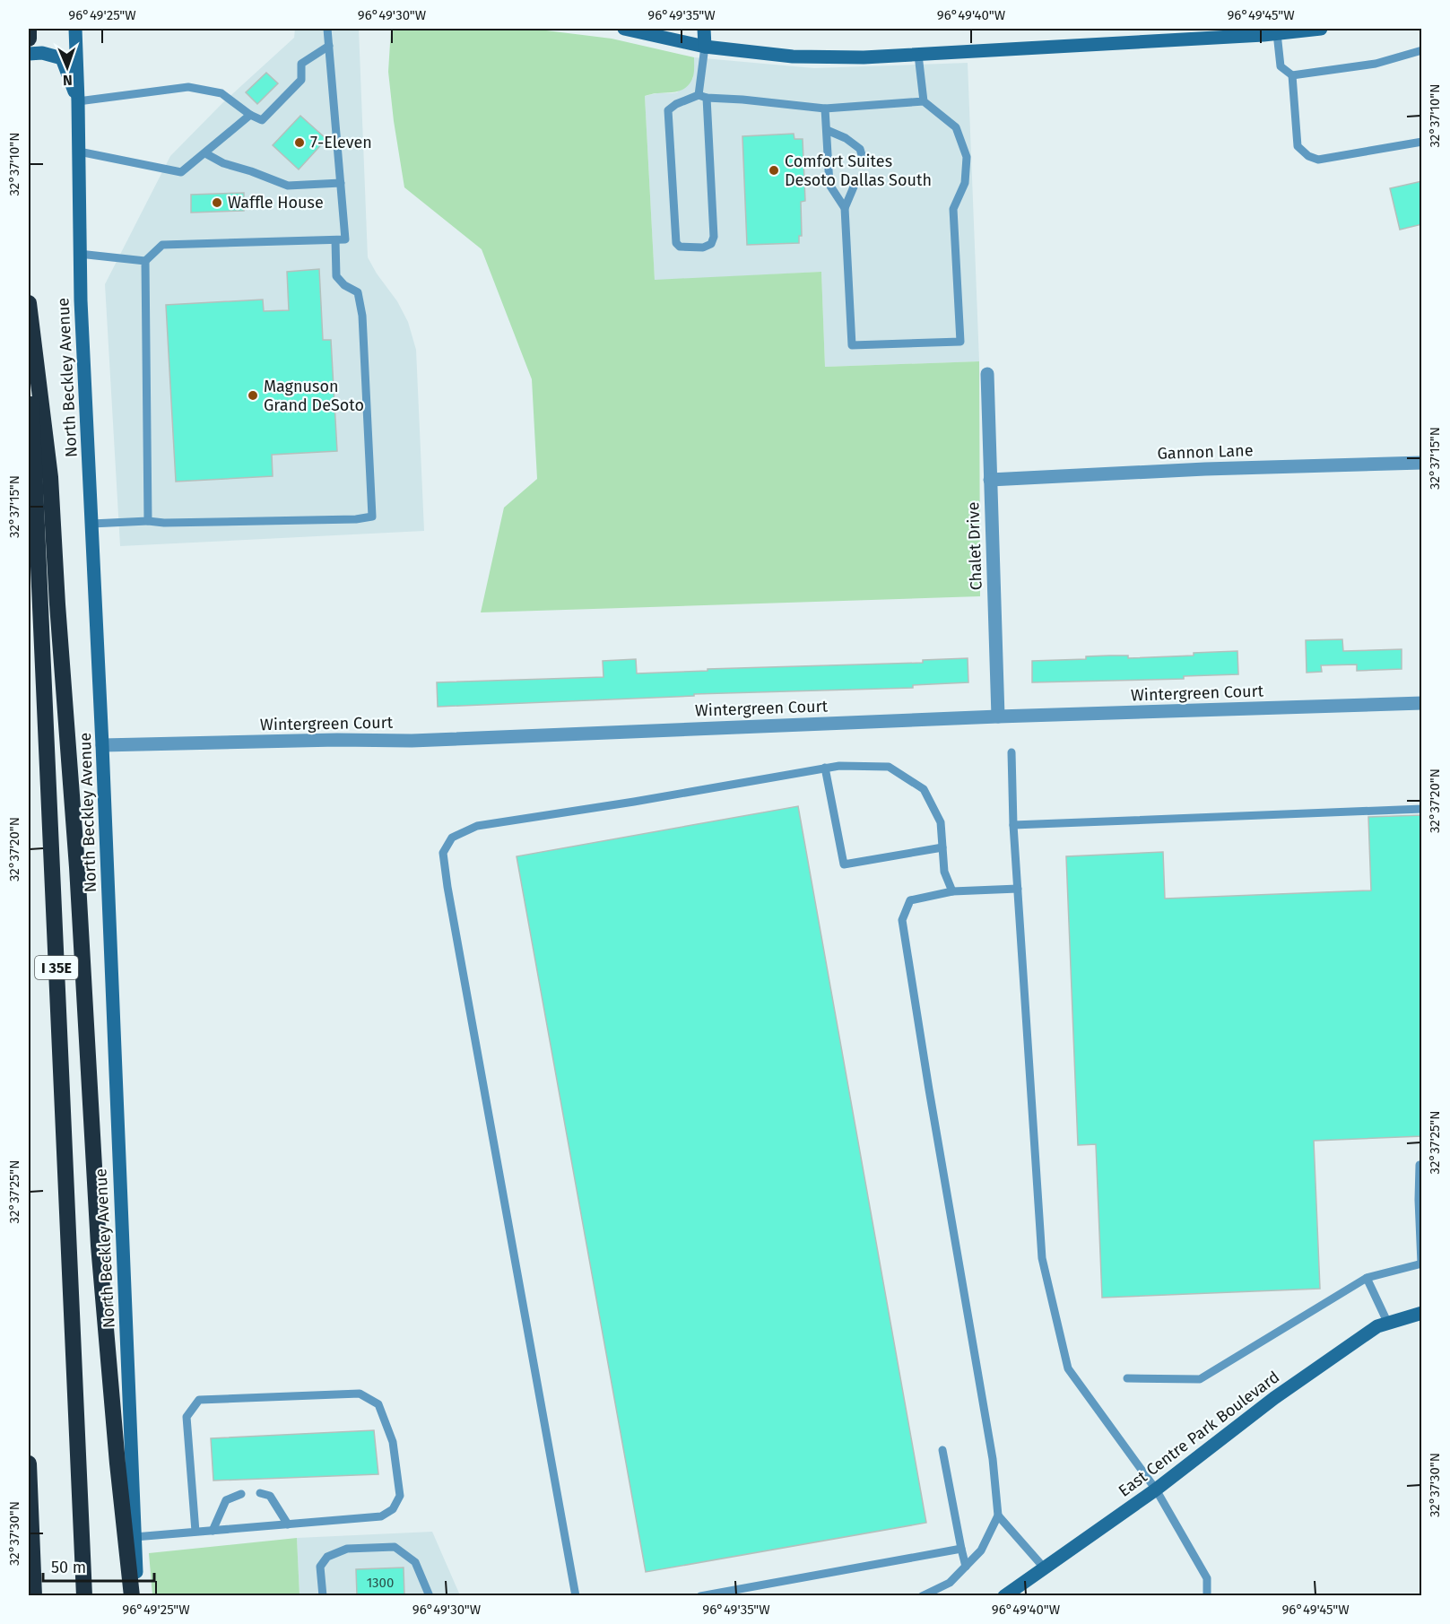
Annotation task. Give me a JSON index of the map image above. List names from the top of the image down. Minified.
{"streets":{"highway":["I 35E"],"main road":["North Beckley Avenue","East Centre Park Boulevard"],"street":["Gannon Lane","Chalet Drive","Wintergreen Court"]},"crossings":[["North Beckley Avenue","Wintergreen Court"],["Gannon Lane","Chalet Drive"],["Chalet Drive","Wintergreen Court"]],"places":["7-Eleven","Comfort Suites Desoto Dallas South","Waffle House","Magnuson Grand DeSoto"],"house_numbers":["1300"],"scale_bar":"50 m","north":"bottom","coordinates":["96°49'25\"W","96°49'30\"W","96°49'35\"W","96°49'40\"W","96°49'45\"W","32°37'10\"N","32°37'15\"N","32°37'20\"N","32°37'25\"N","32°37'30\"N"]}
